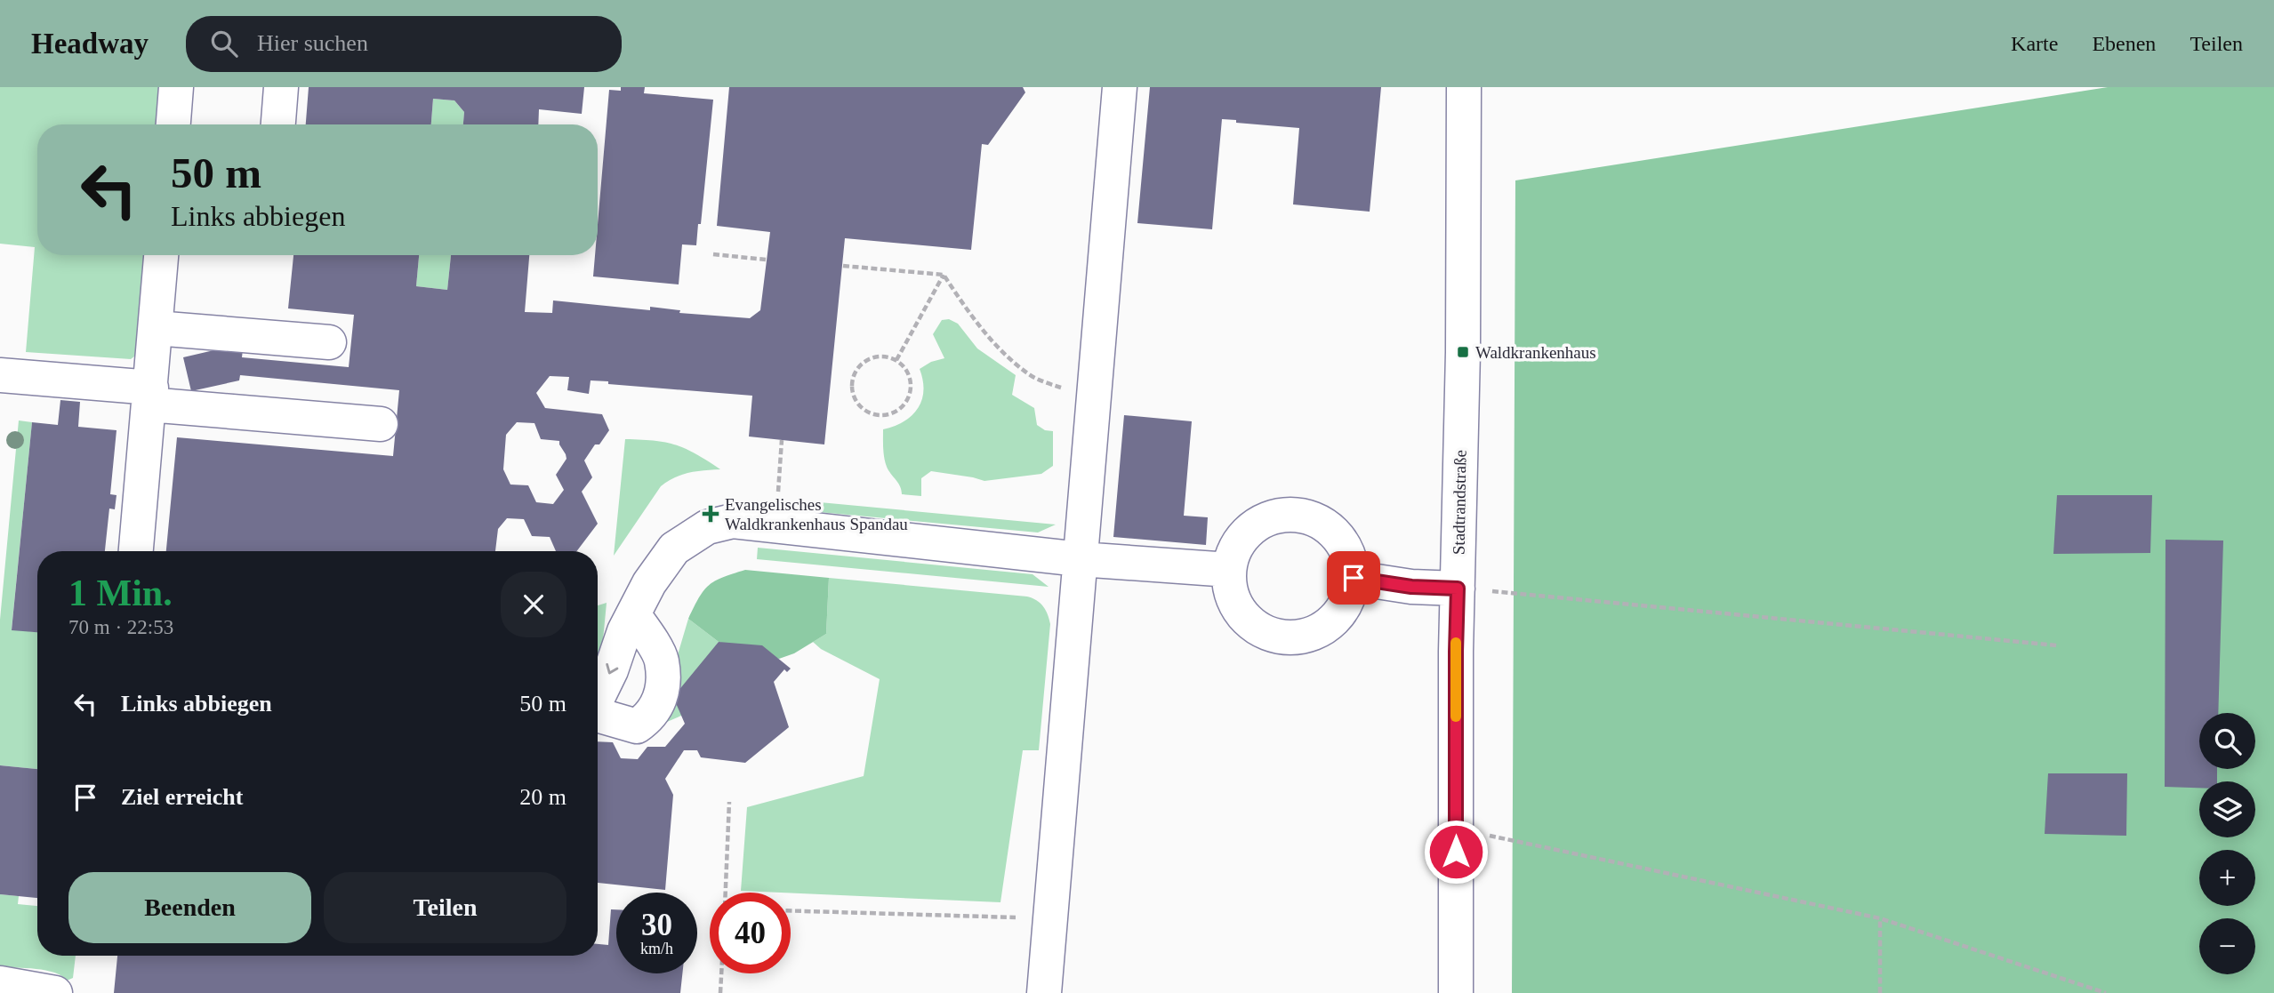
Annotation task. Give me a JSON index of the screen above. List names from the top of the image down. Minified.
{"streets":{"street":["Stadtrandstraße"]},"places":{"transit":["Waldkrankenhaus"],"health":["Evangelisches Waldkrankenhaus Spandau"]},"page":{"header":"Headway","search":"Hier suchen","nav":["Karte","Ebenen","Teilen"],"turn":["50 m","Links abbiegen"],"heading":["1 Min.","70 m · 22:53"],"list":[{"name":"Links abbiegen","value":"50 m"},{"name":"Ziel erreicht","value":"20 m"}],"map_buttons":["+","−"],"buttons":["Beenden","Teilen"],"speed":"30 km/h","limit":"40"}}
